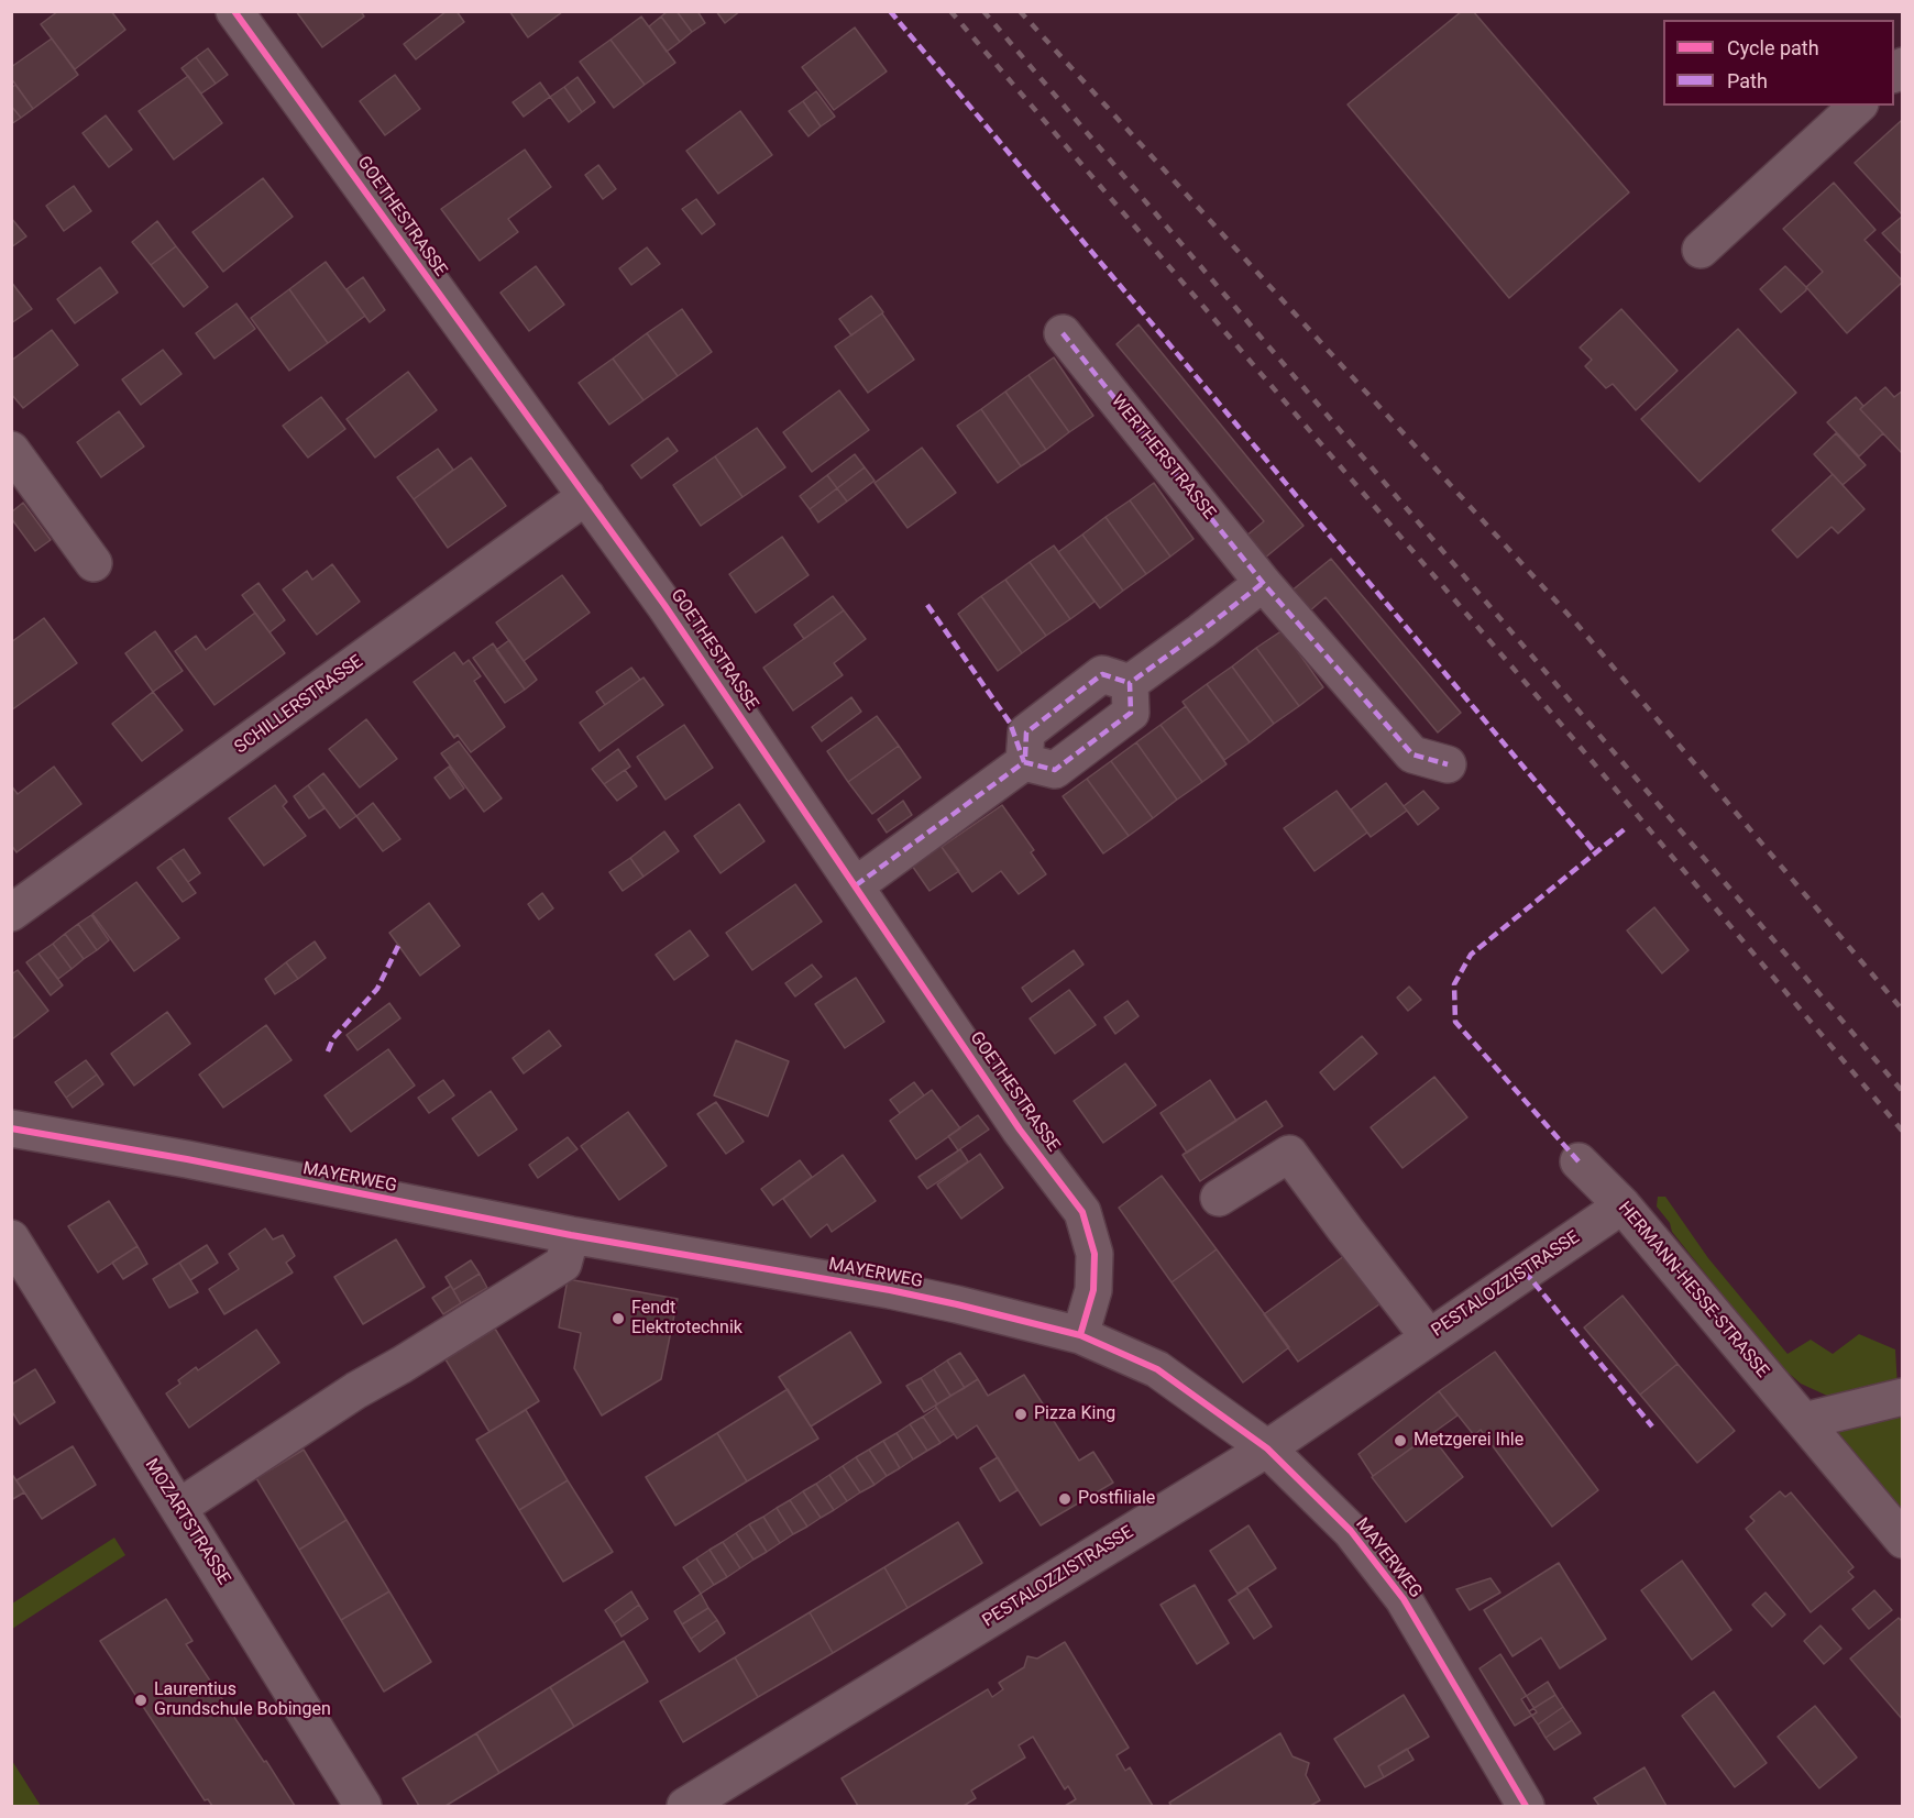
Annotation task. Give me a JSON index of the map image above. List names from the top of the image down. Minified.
{"streets":{"street":["GOETHESTRASSE","WERTHERSTRASSE","SCHILLERSTRASSE","MAYERWEG","PESTALOZZISTRASSE","HERMANN-HESSE-STRASSE","MOZARTSTRASSE"]},"crossings":[["GOETHESTRASSE","SCHILLERSTRASSE"],["GOETHESTRASSE","MAYERWEG"],["MAYERWEG","PESTALOZZISTRASSE"],["PESTALOZZISTRASSE","HERMANN-HESSE-STRASSE"]],"places":["Fendt Elektrotechnik","Pizza King","Metzgerei Ihle","Postfiliale","Laurentius Grundschule Bobingen"],"legend":["Cycle path","Path"]}
